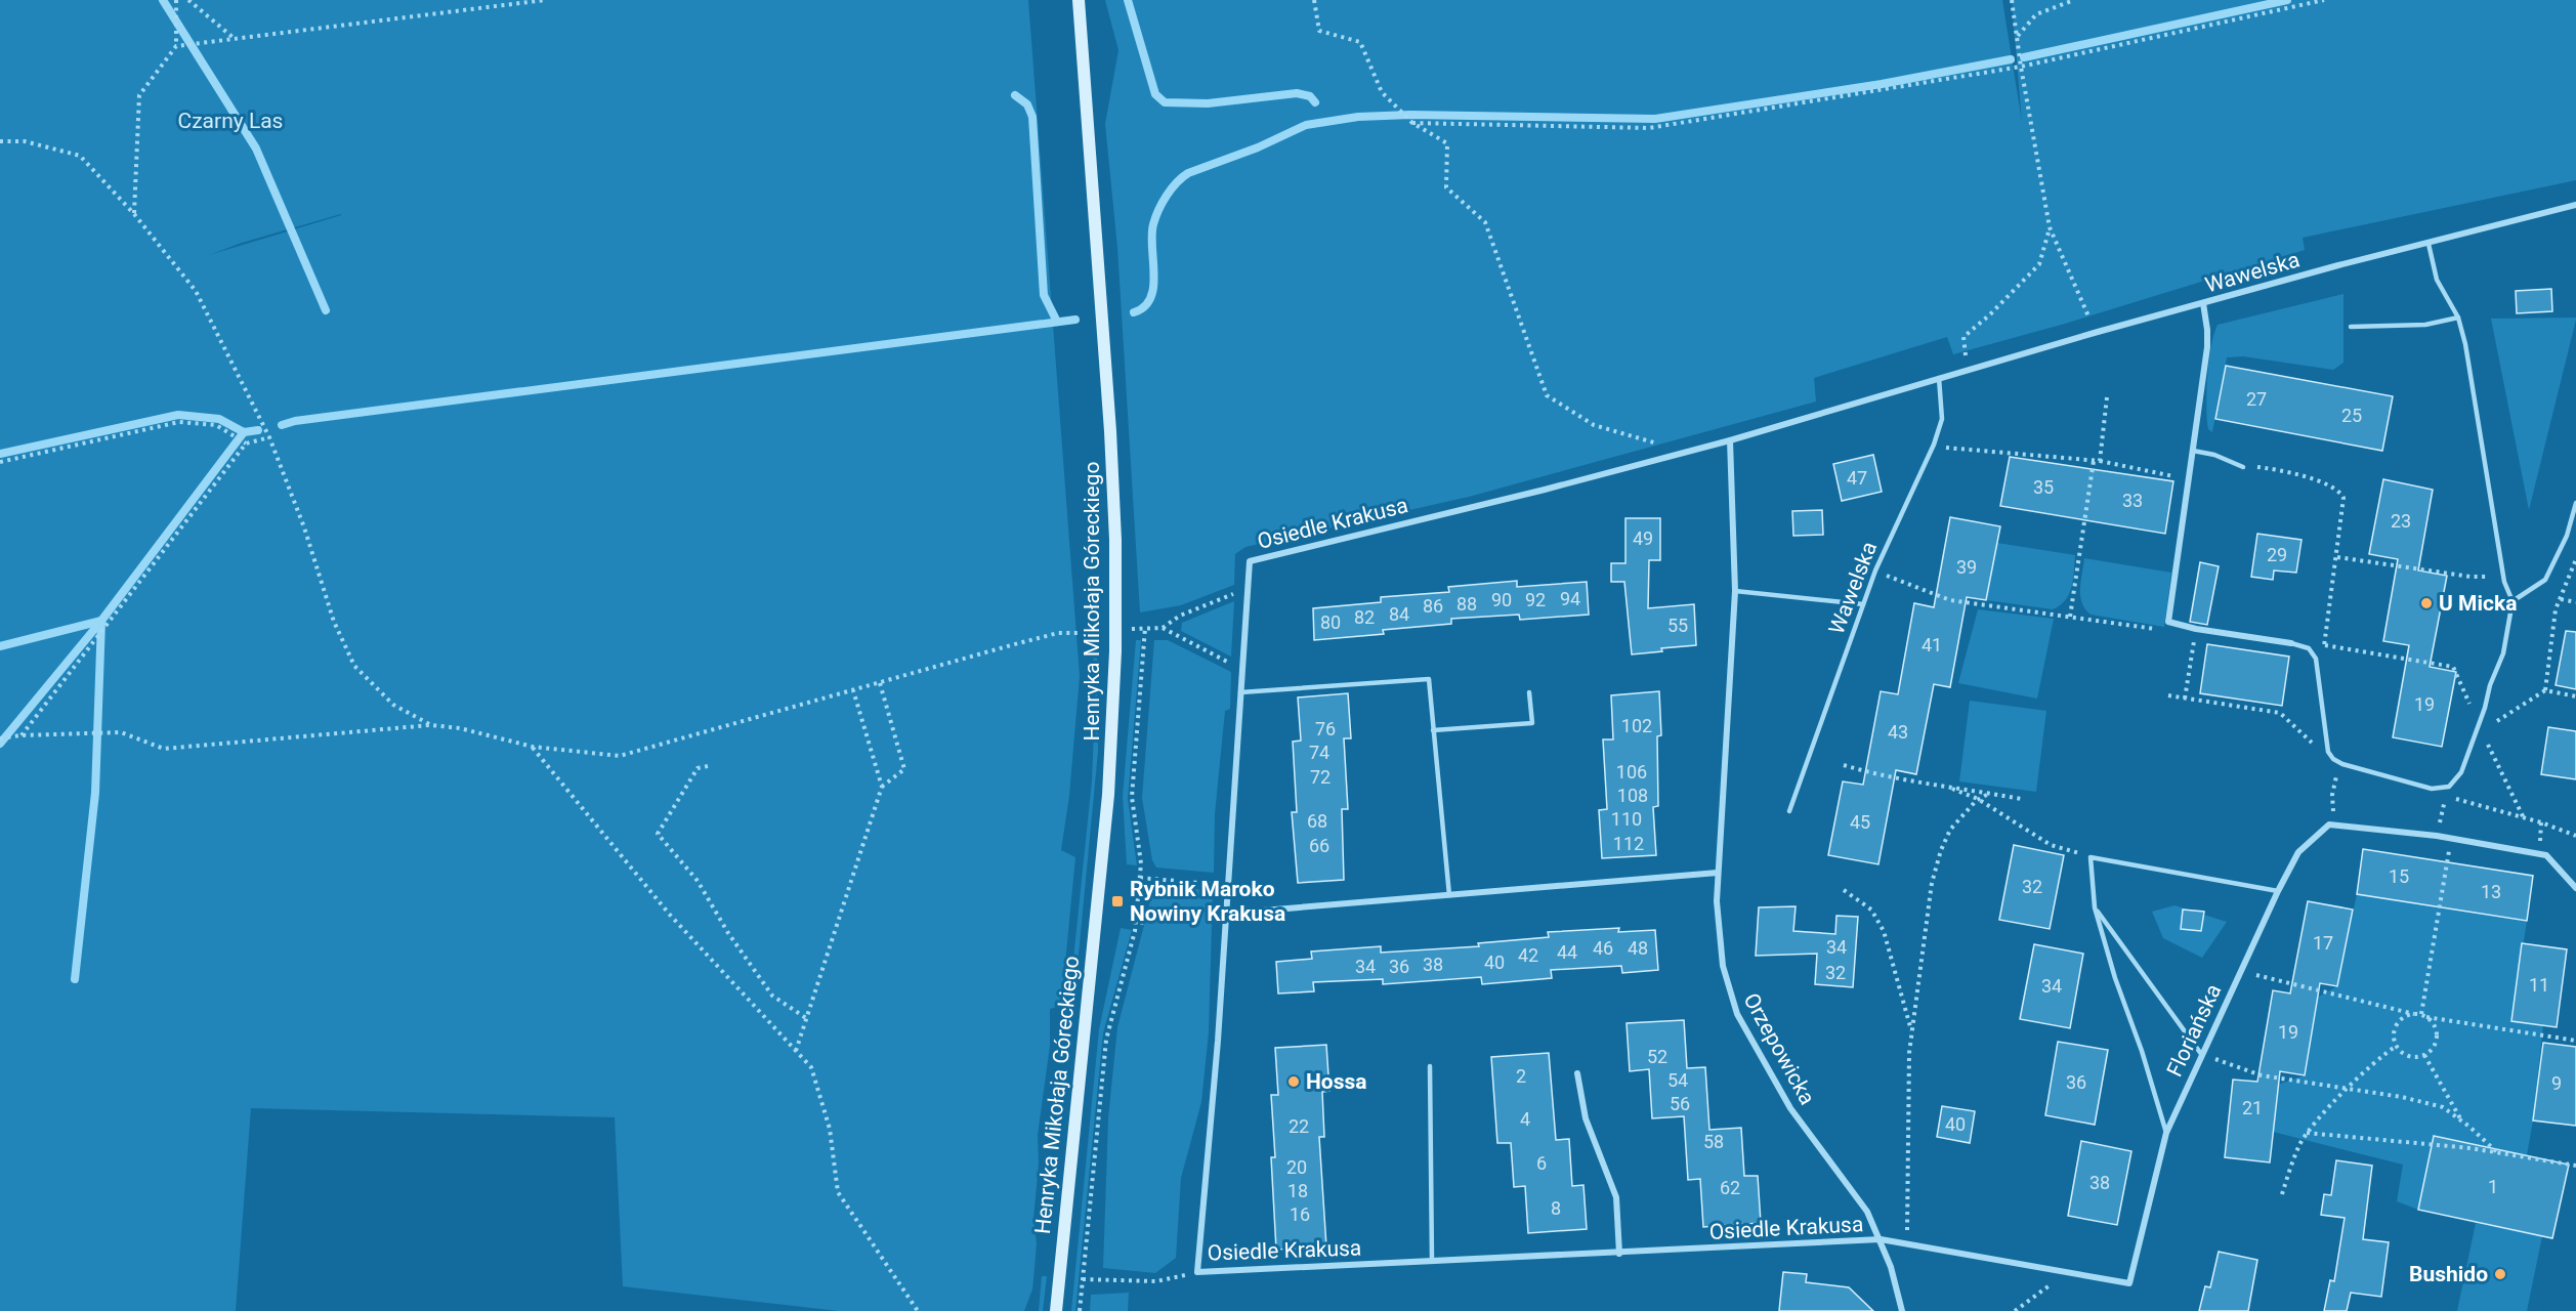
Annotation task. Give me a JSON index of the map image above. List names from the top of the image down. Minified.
{"streets":{"main road":["Henryka Mikołaja Góreckiego"],"street":["Wawelska","Osiedle Krakusa","Floriańska","Orzepowicka"]},"crossings":[["Wawelska","Osiedle Krakusa"],["Osiedle Krakusa","Floriańska"],["Osiedle Krakusa","Orzepowicka"],["Floriańska","Orzepowicka"]],"parks":["Czarny Las"],"places":{"other":["U Micka","Hossa","Bushido"],"transit":["Rybnik Maroko Nowiny Krakusa"]},"house_numbers":["27","25","47","35","33","23","49","29","39","94","90","92","88","86","84","82","80","55","41","19","102","76","43","74","106","72","108","110","68","45","112","66","15","32","13","17","34","46","48","44","42","40","38","34","36","32","11","34","19","52","2","54","36","9","56","21","4","40","22","58","6","20","38","1","62","18","8","16"]}
